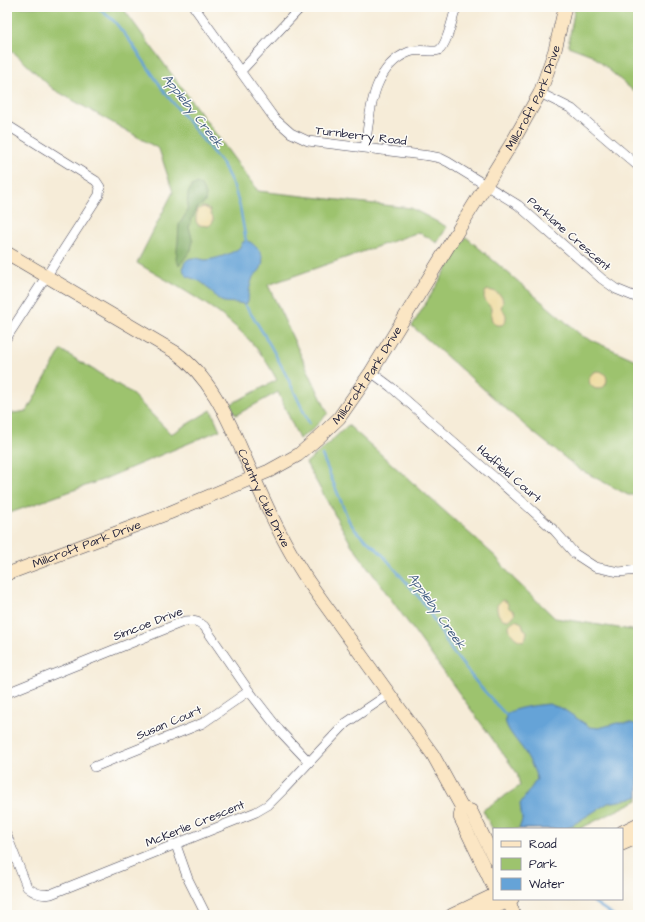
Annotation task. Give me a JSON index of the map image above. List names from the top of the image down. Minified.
{"streets":{"street":["Millcroft Park Drive","Turnberry Road","Parklane Crescent","Hadfield Court","Country Club Drive","Simcoe Drive","Susan Court","McKerlie Crescent"]},"crossings":[["Millcroft Park Drive","Turnberry Road"],["Millcroft Park Drive","Parklane Crescent"],["Millcroft Park Drive","Hadfield Court"],["Millcroft Park Drive","Country Club Drive"],["Turnberry Road","Parklane Crescent"],["Country Club Drive","McKerlie Crescent"],["Simcoe Drive","Susan Court"],["Simcoe Drive","McKerlie Crescent"]],"water":["Appleby Creek"],"legend":["Road","Park","Water"]}
